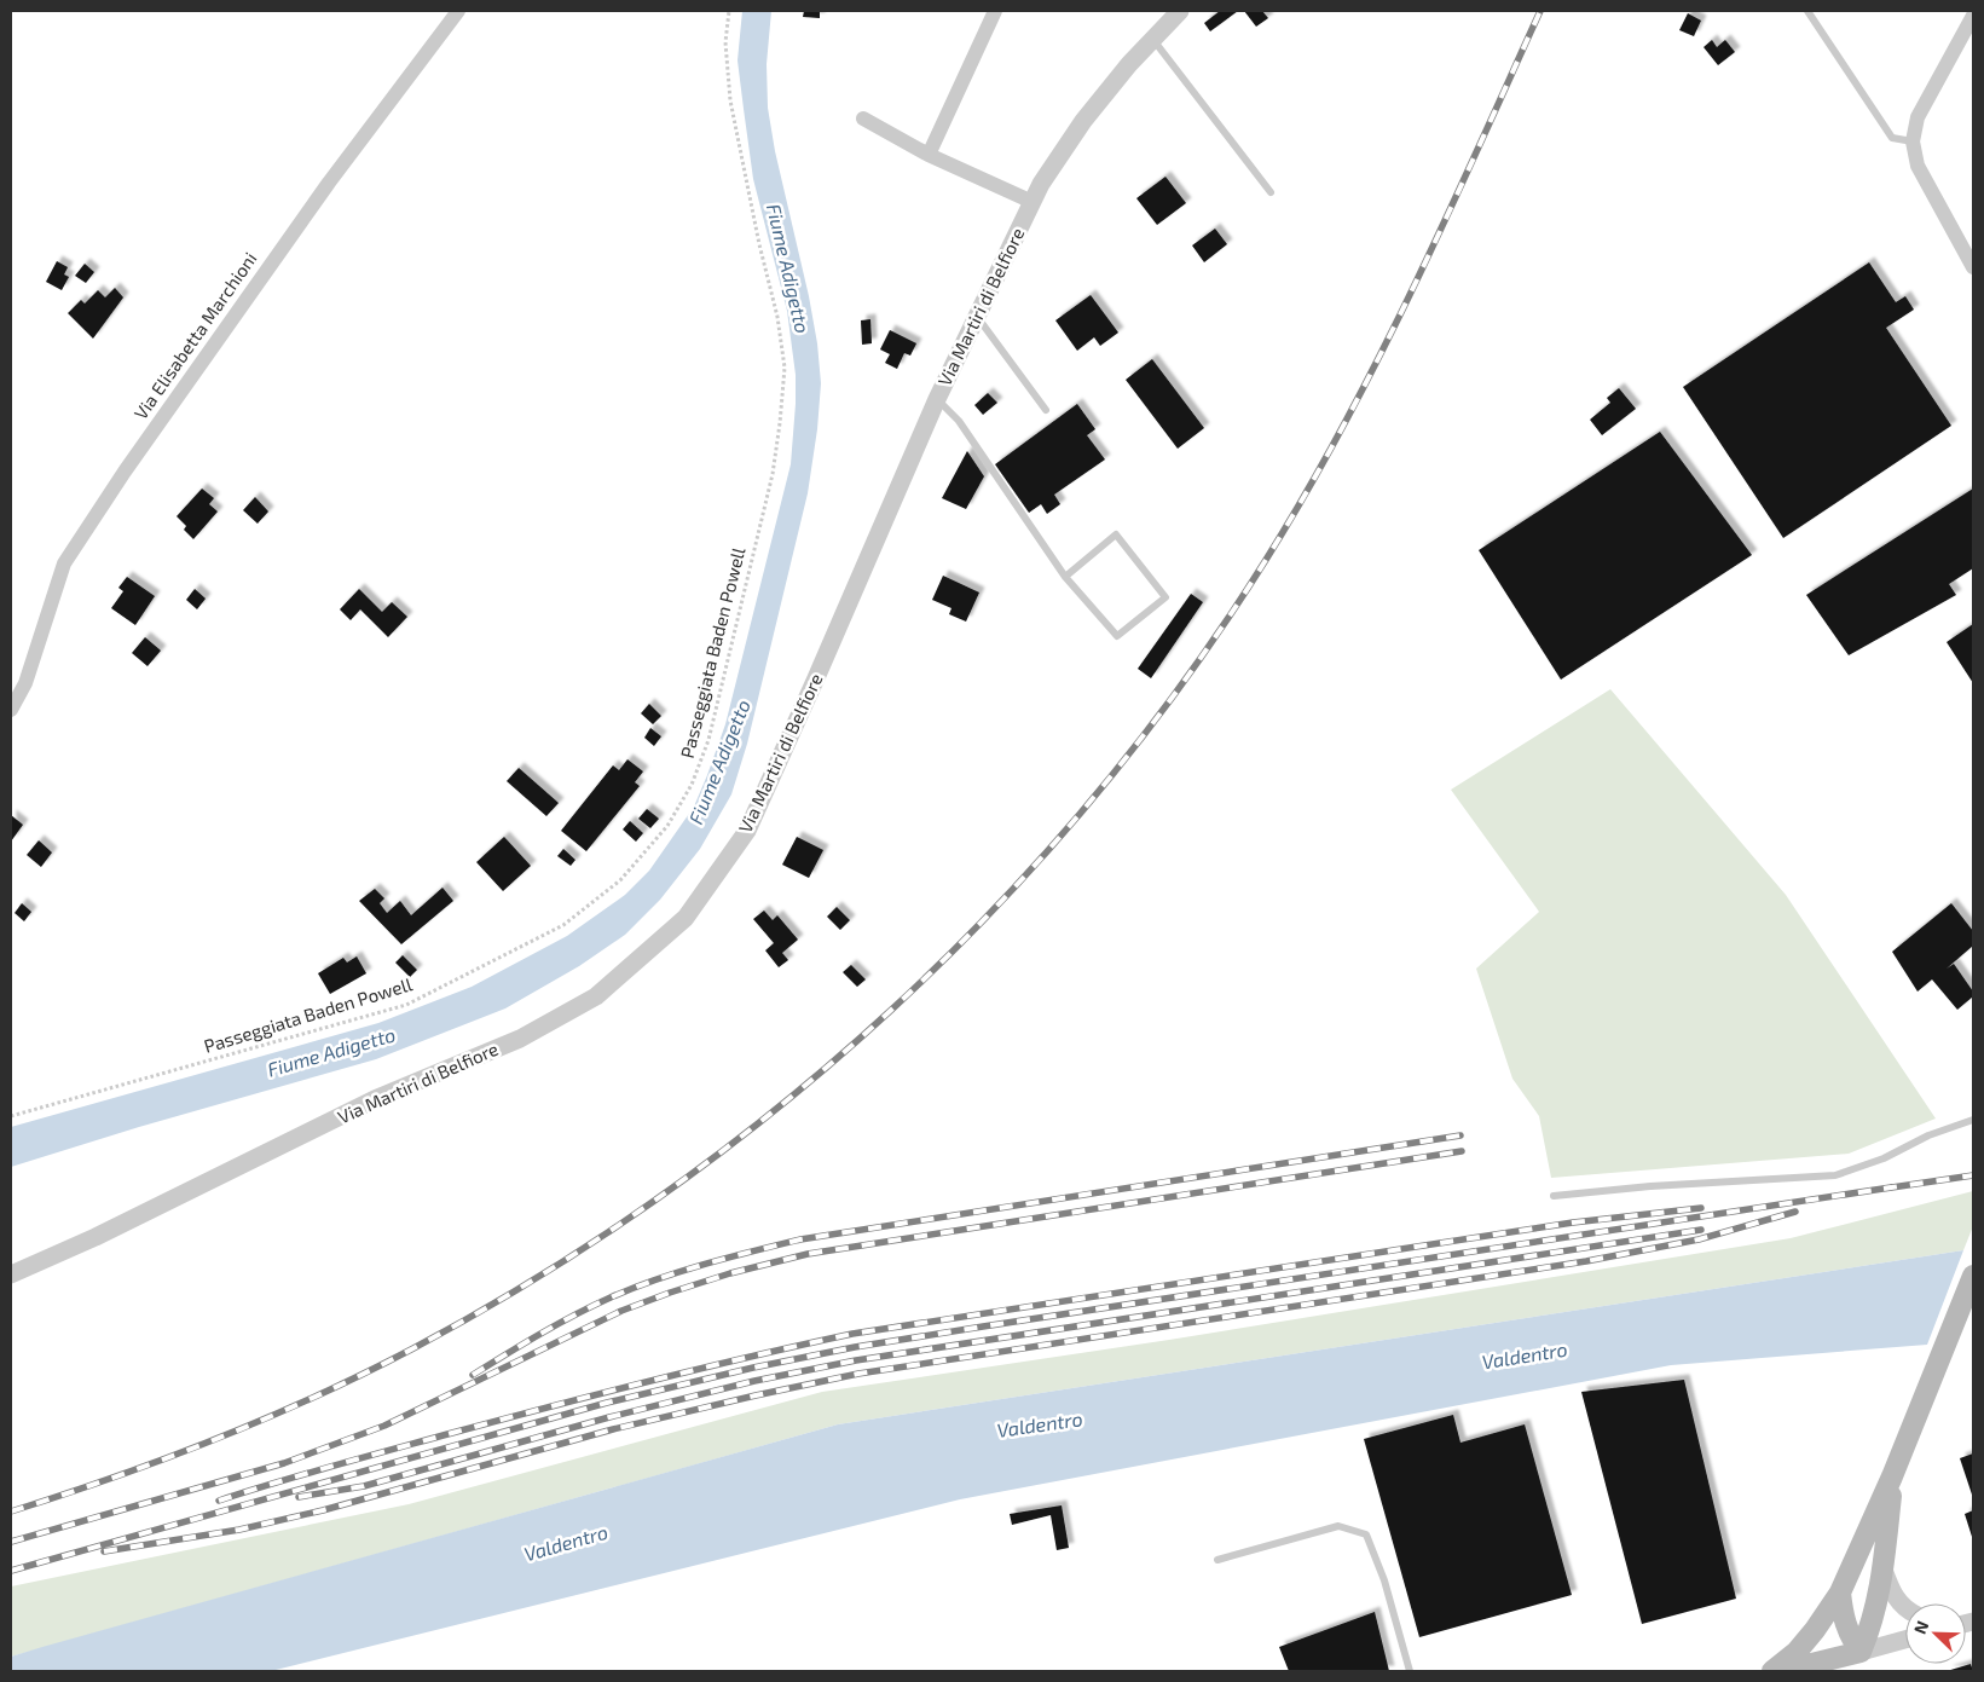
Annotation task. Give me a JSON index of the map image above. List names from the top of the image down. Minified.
{"streets":{"street":["Via Martiri di Belfiore","Via Elisabetta Marchioni"],"path":["Passeggiata Baden Powell"]},"water":["Fiume Adigetto","Valdentro"],"north":"top left"}
